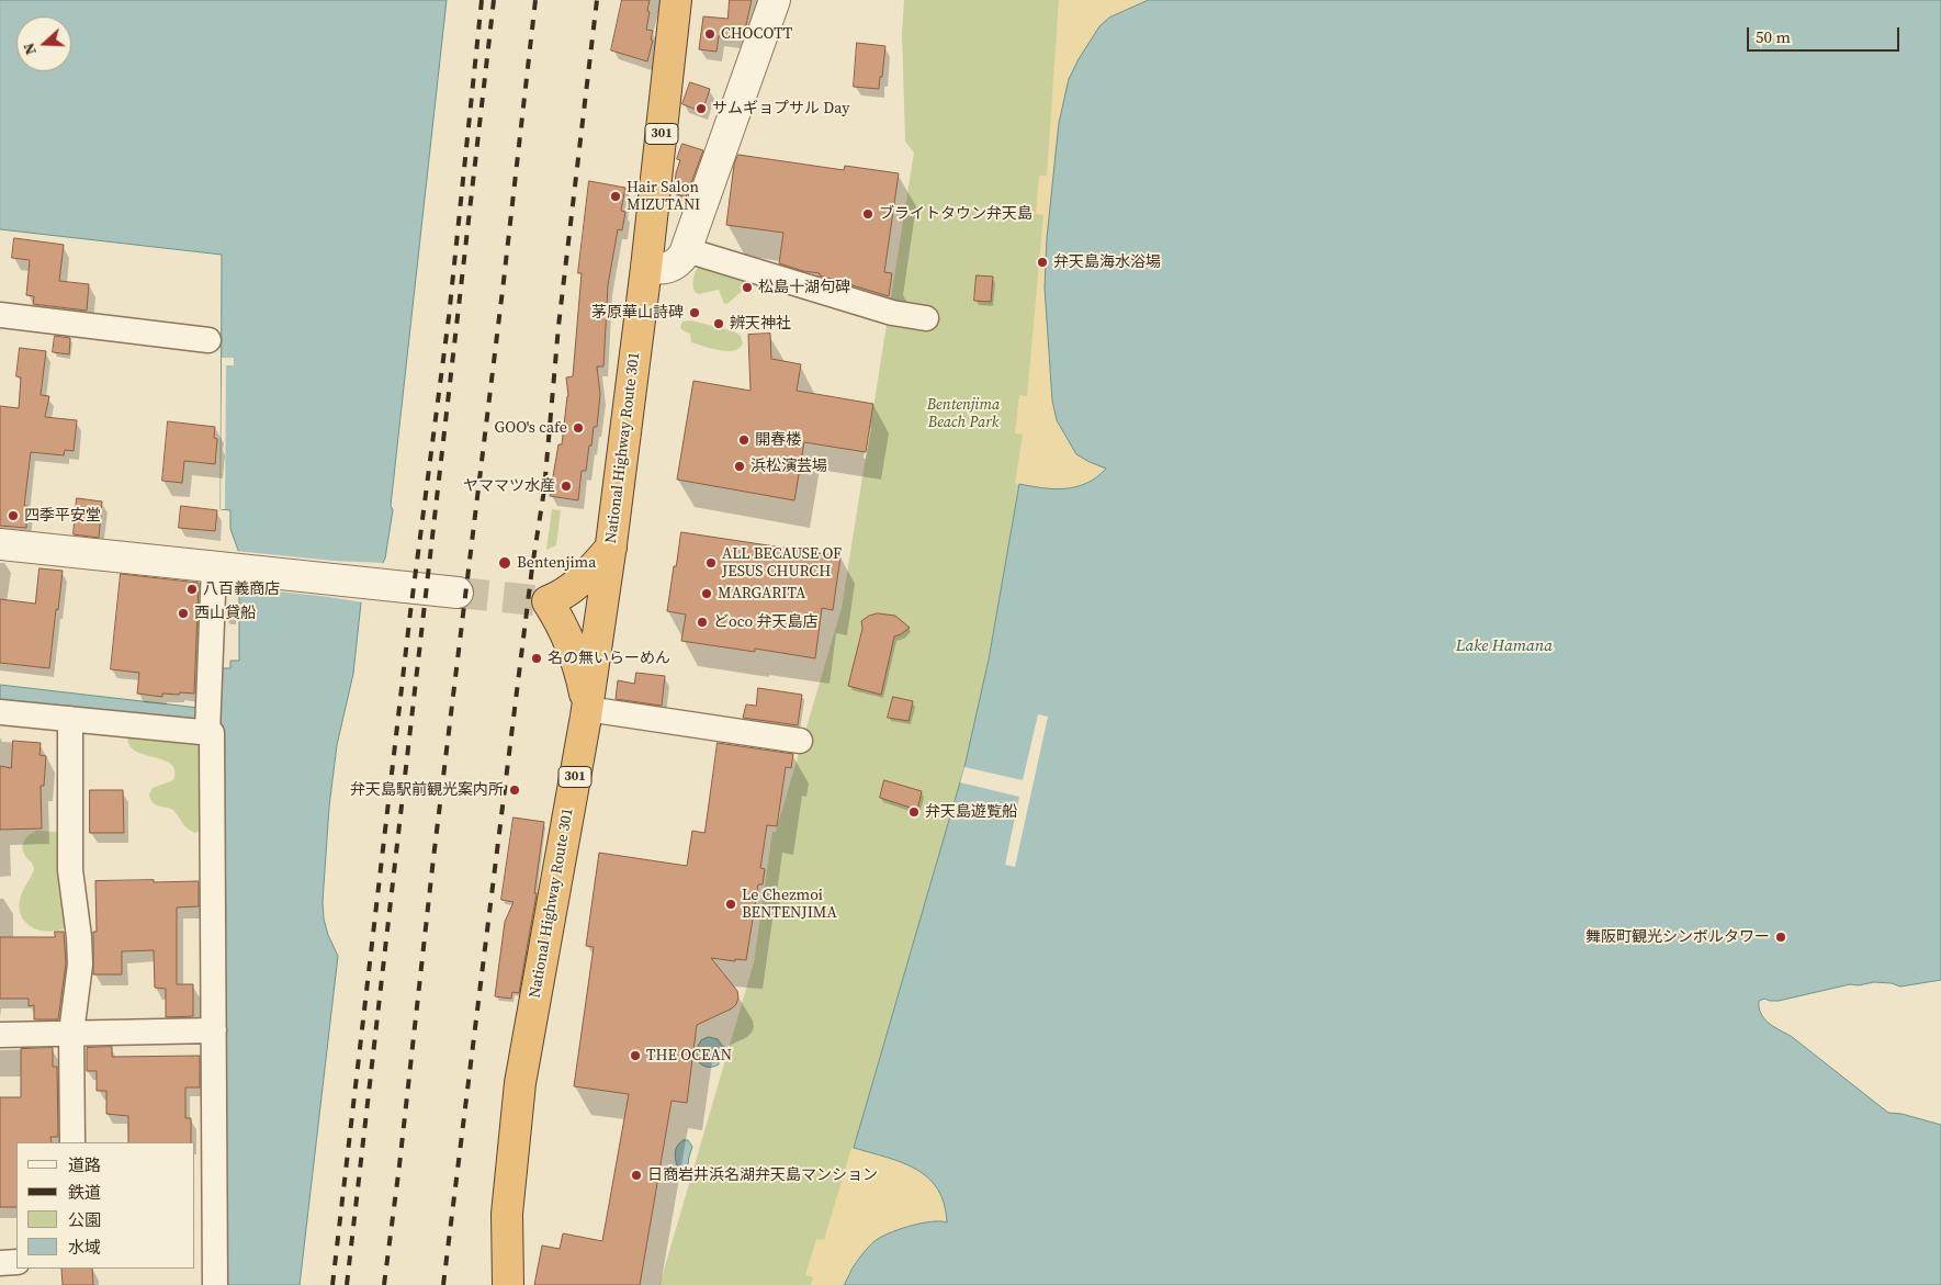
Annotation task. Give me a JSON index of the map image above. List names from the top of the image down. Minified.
{"streets":{"highway":["301","National Highway Route 301"]},"water":["Lake Hamana"],"parks":["Bentenjima Beach Park"],"places":["CHOCOTT","サムギョプサル Day","Hair Salon MIZUTANI","ブライトタウン弁天島","弁天島海水浴場","松島十湖句碑","茅原華山詩碑","辨天神社","GOO's cafe","開春楼","浜松演芸場","ヤママツ水産","四季平安堂","Bentenjima","ALL BECAUSE OF JESUS CHURCH","八百義商店","MARGARITA","西山貸船","どoco 弁天島店","名の無いらーめん","弁天島駅前観光案内所","弁天島遊覧船","Le Chezmoi BENTENJIMA","舞阪町観光シンボルタワー","THE OCEAN","日商岩井浜名湖弁天島マンション"],"legend":["道路","鉄道","公園","水域"],"scale_bar":"50 m","north":"left"}
